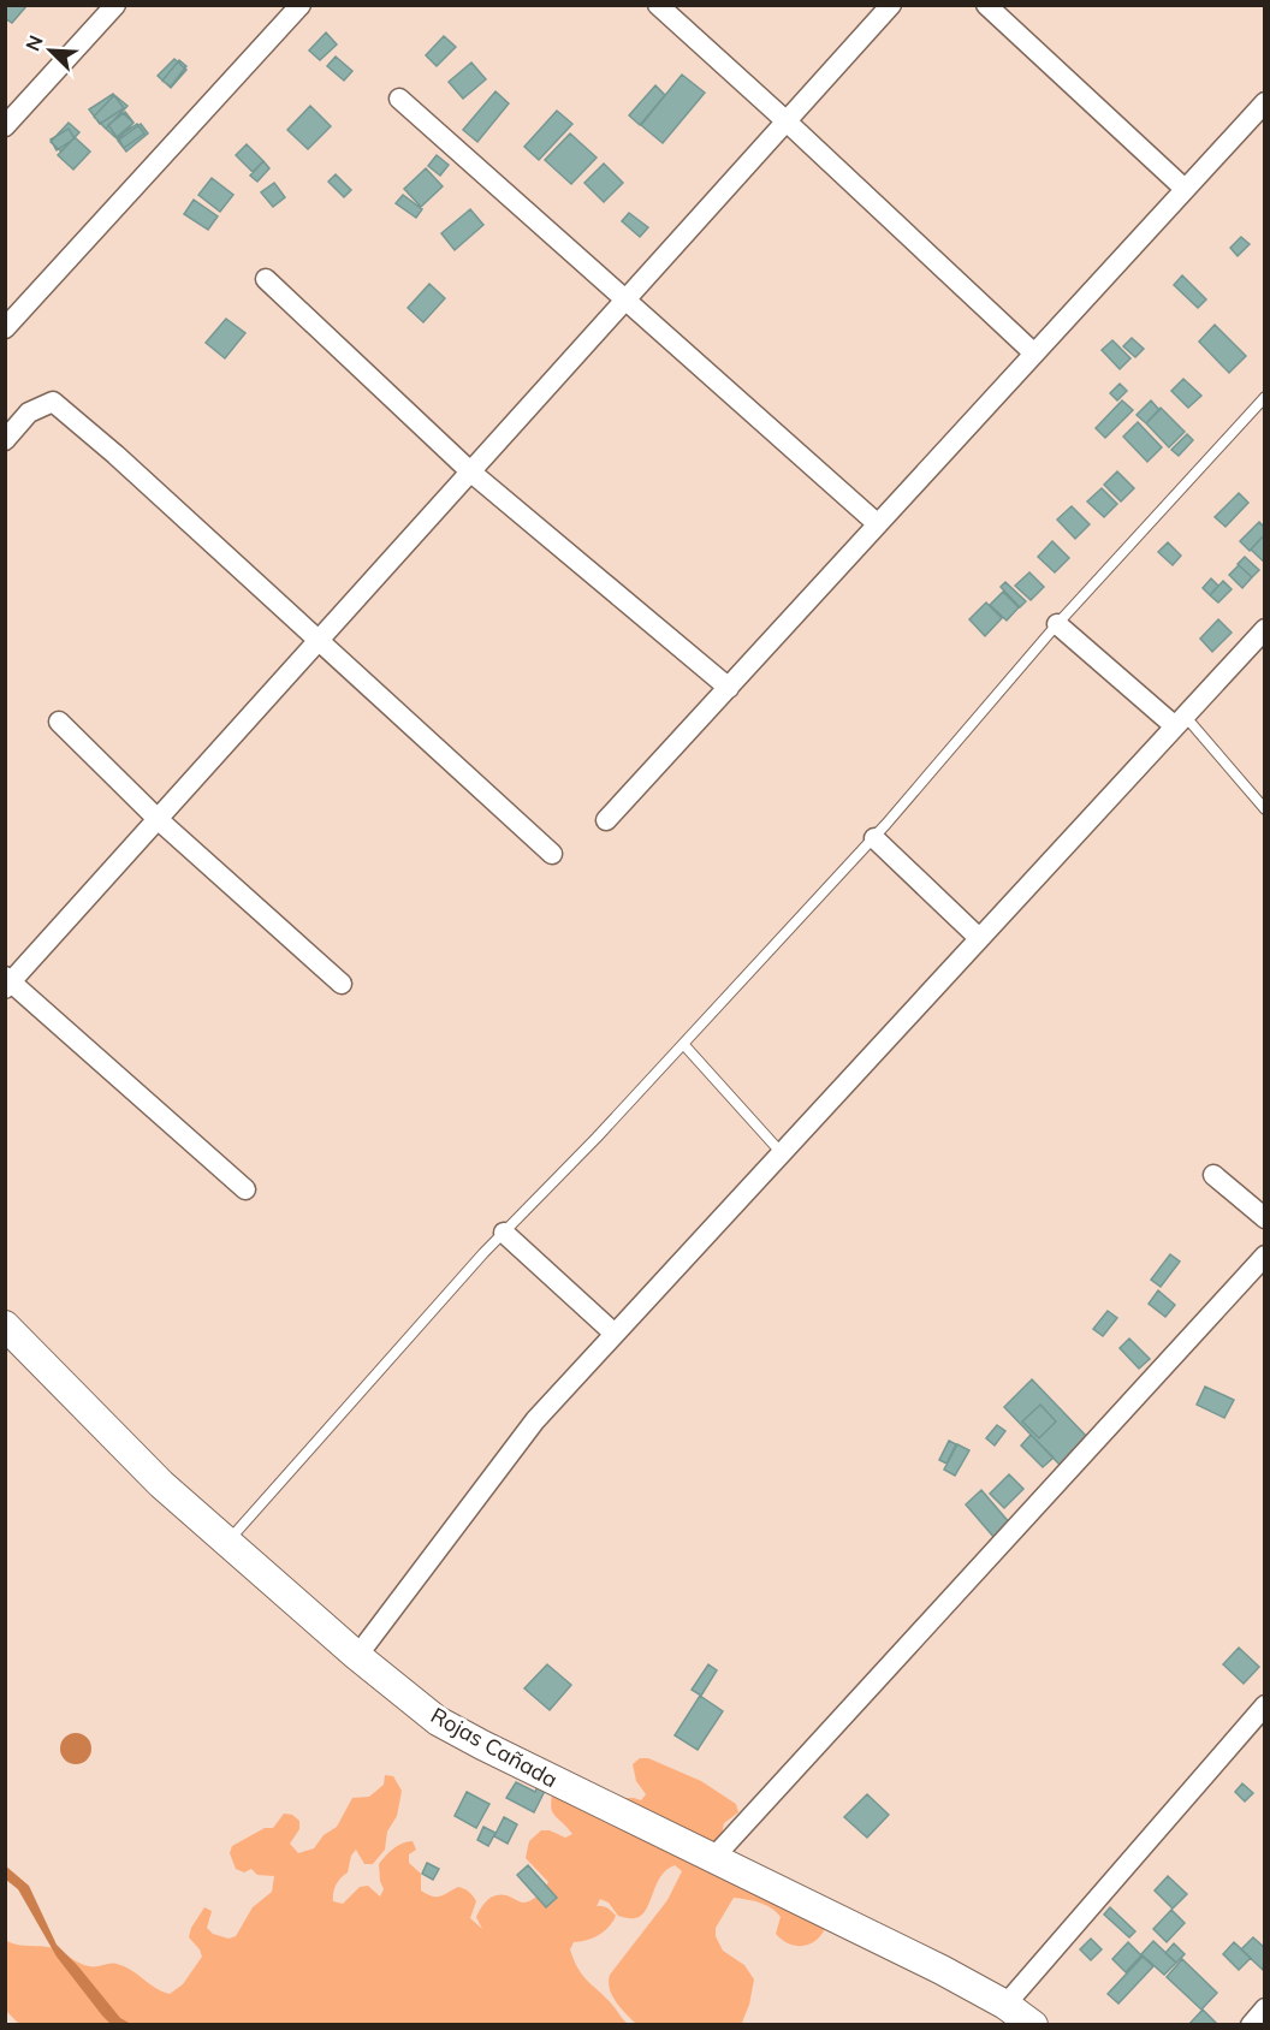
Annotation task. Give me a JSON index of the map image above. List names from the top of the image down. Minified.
{"streets":{"main road":["Rojas Cañada"]},"north":"top left"}
